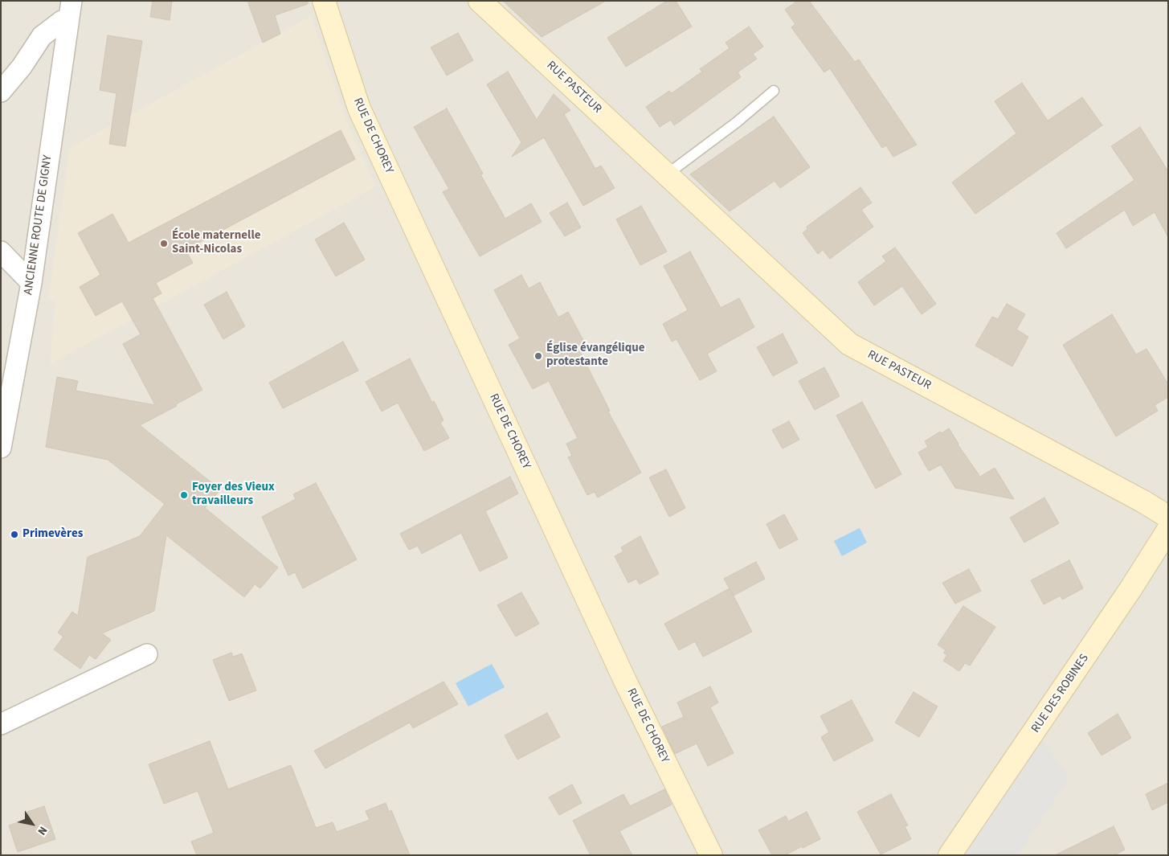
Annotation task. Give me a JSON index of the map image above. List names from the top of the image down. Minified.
{"streets":{"street":["RUE PASTEUR","RUE DE CHOREY","ANCIENNE ROUTE DE GIGNY","RUE DES ROBINES"]},"places":["École maternelle Saint-Nicolas","Église évangélique protestante","Foyer des Vieux travailleurs","Primevères"],"north":"bottom right"}
